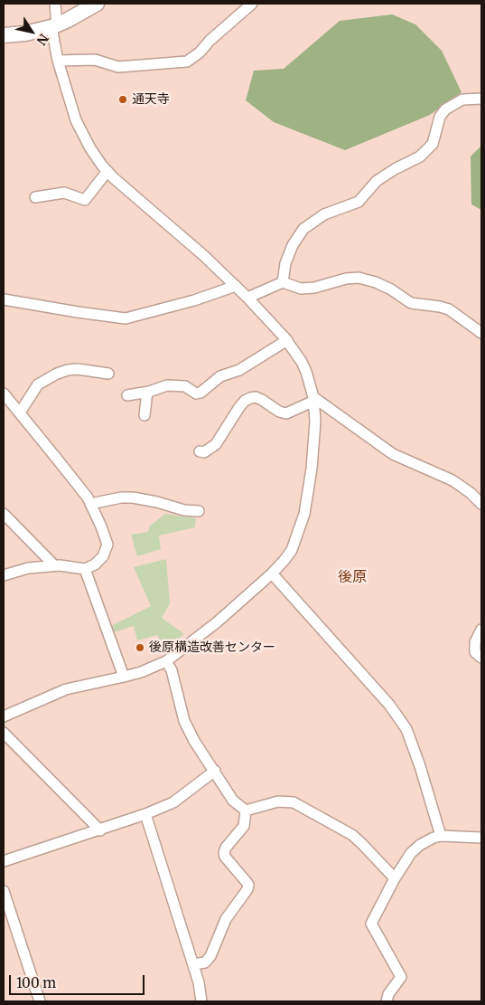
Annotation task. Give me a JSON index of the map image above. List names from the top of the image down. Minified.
{"districts":["後原"],"places":["通天寺","後原構造改善センター"],"scale_bar":"100 m","north":"bottom right"}
